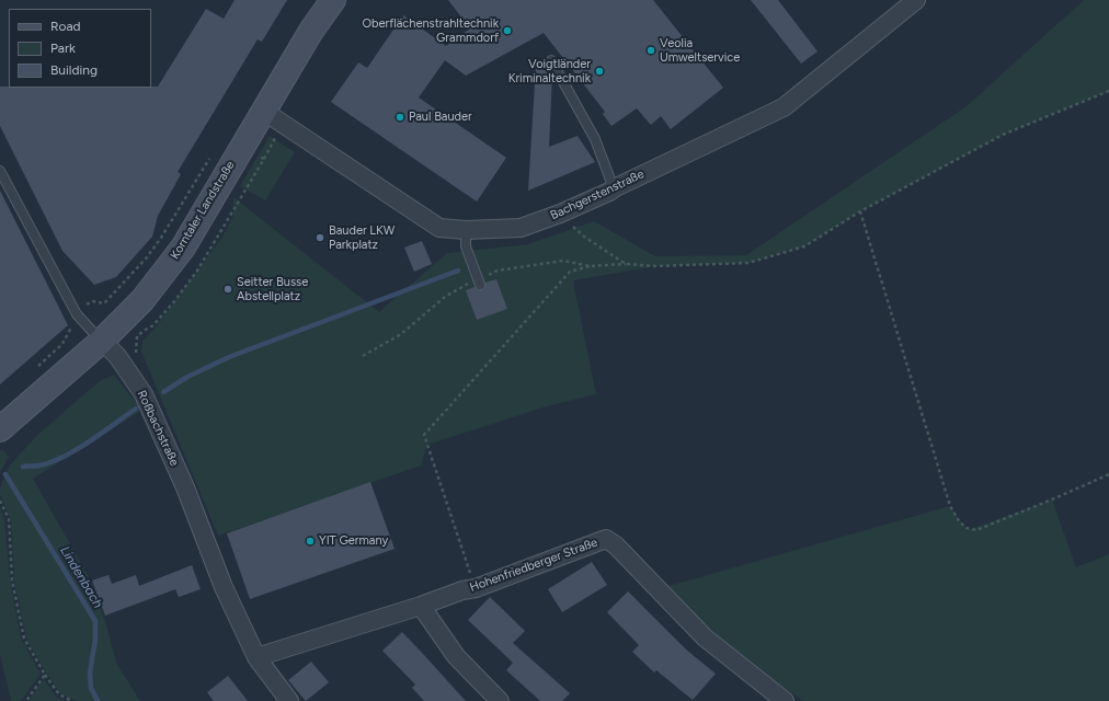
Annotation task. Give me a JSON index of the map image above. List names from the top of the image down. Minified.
{"streets":{"main road":["Korntaler Landstraße"],"street":["Bachgerstenstraße","Roßbachstraße","Hohenfriedberger Straße"]},"crossings":[["Bachgerstenstraße","Korntaler Landstraße"],["Korntaler Landstraße","Roßbachstraße"],["Roßbachstraße","Hohenfriedberger Straße"]],"water":["Lindenbach"],"places":["Oberflächenstrahltechnik Grammdorf","Veolia Umweltservice","Voigtländer Kriminaltechnik","Paul Bauder","Bauder LKW Parkplatz","Seitter Busse Abstellplatz","YIT Germany"],"legend":["Road","Park","Building"]}
